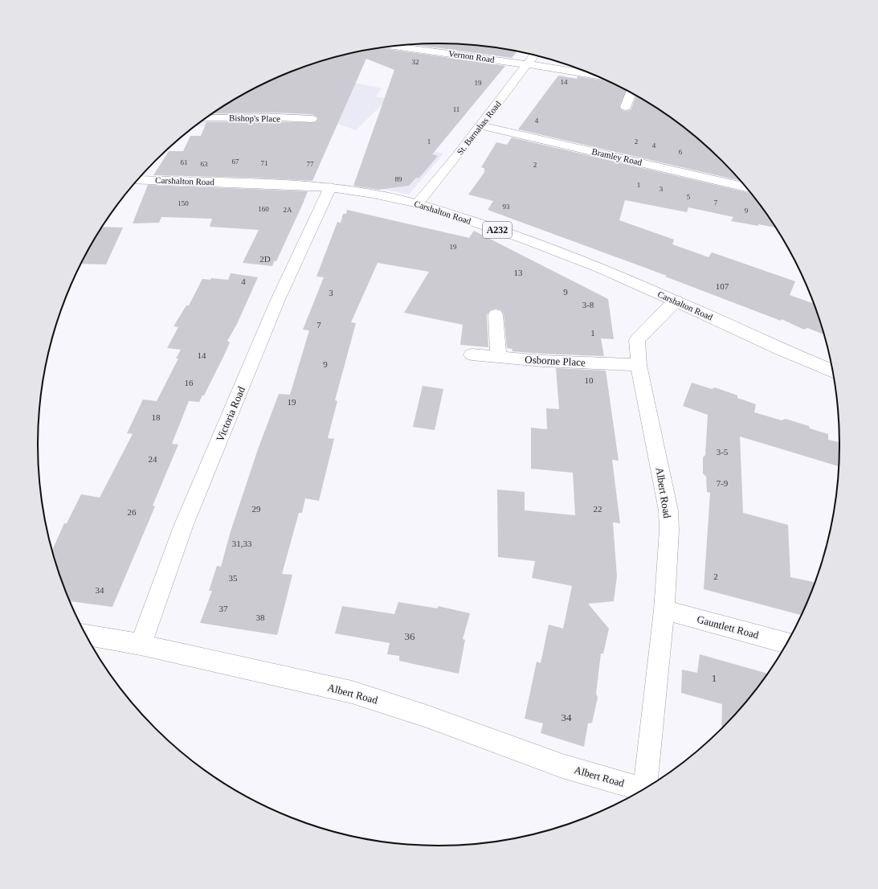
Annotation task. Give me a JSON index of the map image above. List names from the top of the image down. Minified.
{"streets":{"main road":["Vernon Road","Bishop's Place","St. Barnabas Road","Bramley Road","Carshalton Road","A232","Osborne Place","Victoria Road","Albert Road","Gauntlett Road"]},"crossings":[["Vernon Road","St. Barnabas Road"],["St. Barnabas Road","Bramley Road"],["St. Barnabas Road","Carshalton Road"],["Carshalton Road","Victoria Road"],["Carshalton Road","Albert Road"],["Osborne Place","Albert Road"],["Victoria Road","Albert Road"],["Albert Road","Gauntlett Road"]],"house_numbers":["32","14","19","11","4","1","2","4","6","67","61","71","63","77","2","89","1","3","5","7","150","93","160","2A","9","19","2D","13","4","107","9","3","3-8","7","1","14","9","10","16","19","18","3-5","24","7-9","29","22","26","31,33","2","35","34","37","38","36","1","34"]}
